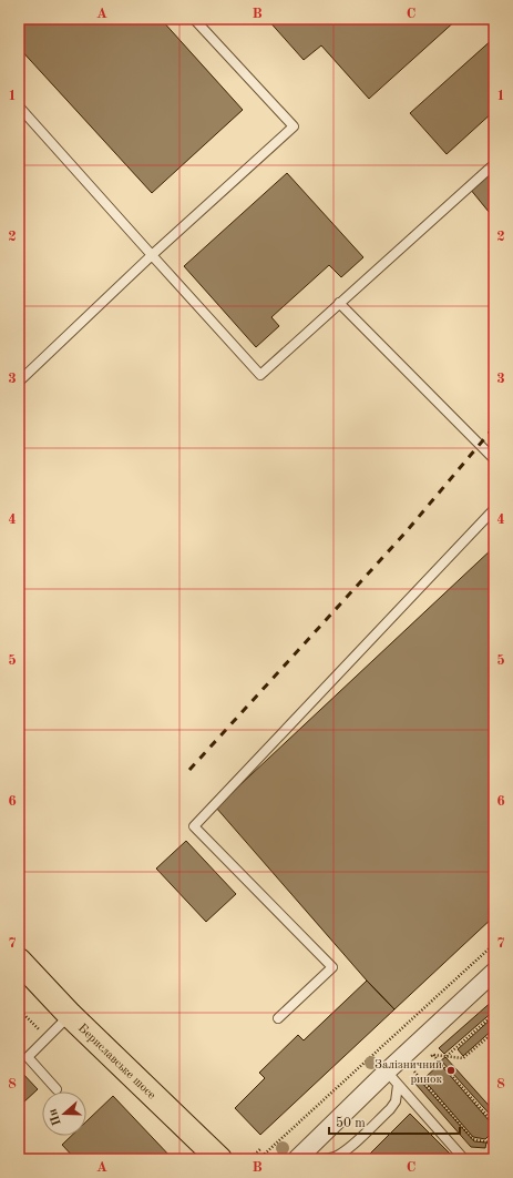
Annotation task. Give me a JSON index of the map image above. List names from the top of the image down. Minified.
{"streets":{"main road":["Бериславське шосе"]},"places":["Залізничний ринок"],"scale_bar":"50 m","north":"left","grid":{"columns":["A","B","C"],"rows":["1","2","3","4","5","6","7","8"]}}
